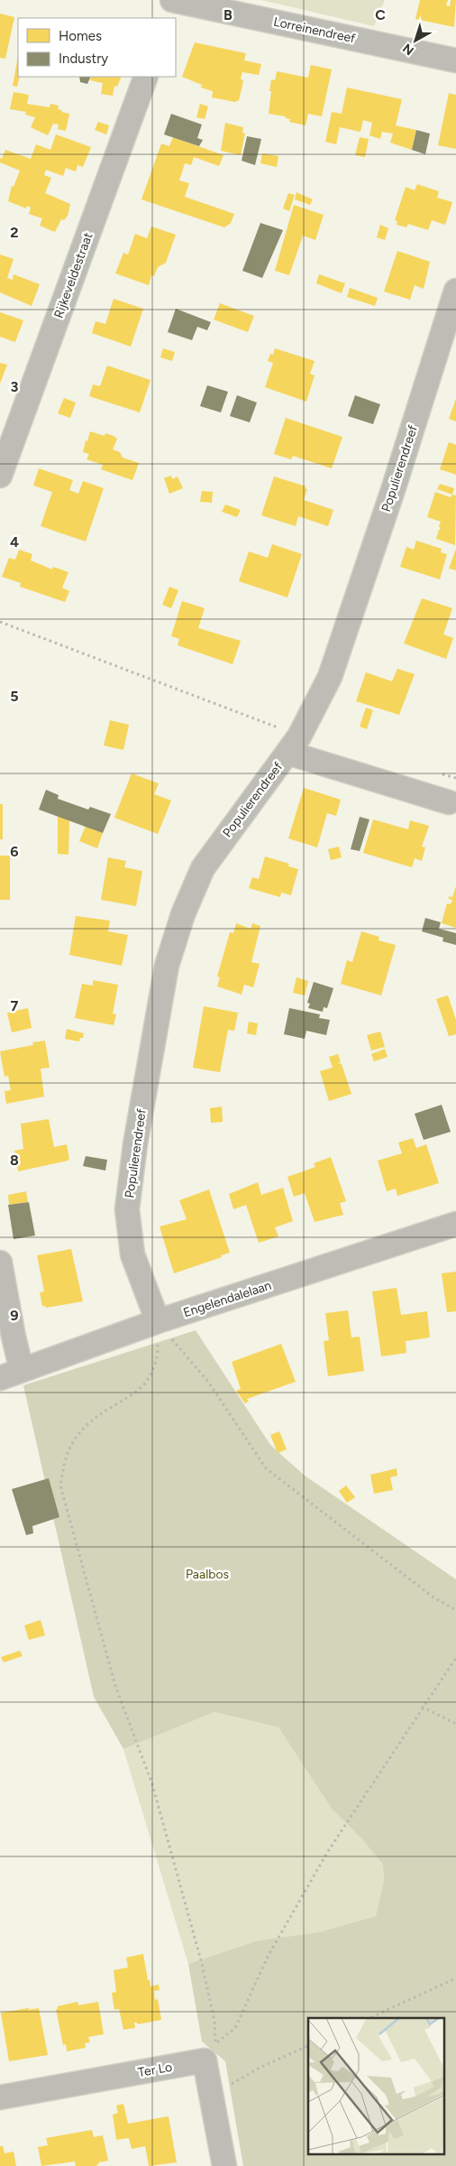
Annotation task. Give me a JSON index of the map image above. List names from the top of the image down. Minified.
{"streets":{"street":["Lorreinendreef","Rijkeveldestraat","Populierendreef","Engelendalelaan","Ter Lo"]},"crossings":[["Populierendreef","Engelendalelaan"]],"parks":["Paalbos"],"legend":["Homes","Industry"],"north":"bottom left","grid":{"columns":["B","C"],"rows":["2","3","4","5","6","7","8","9"]}}
